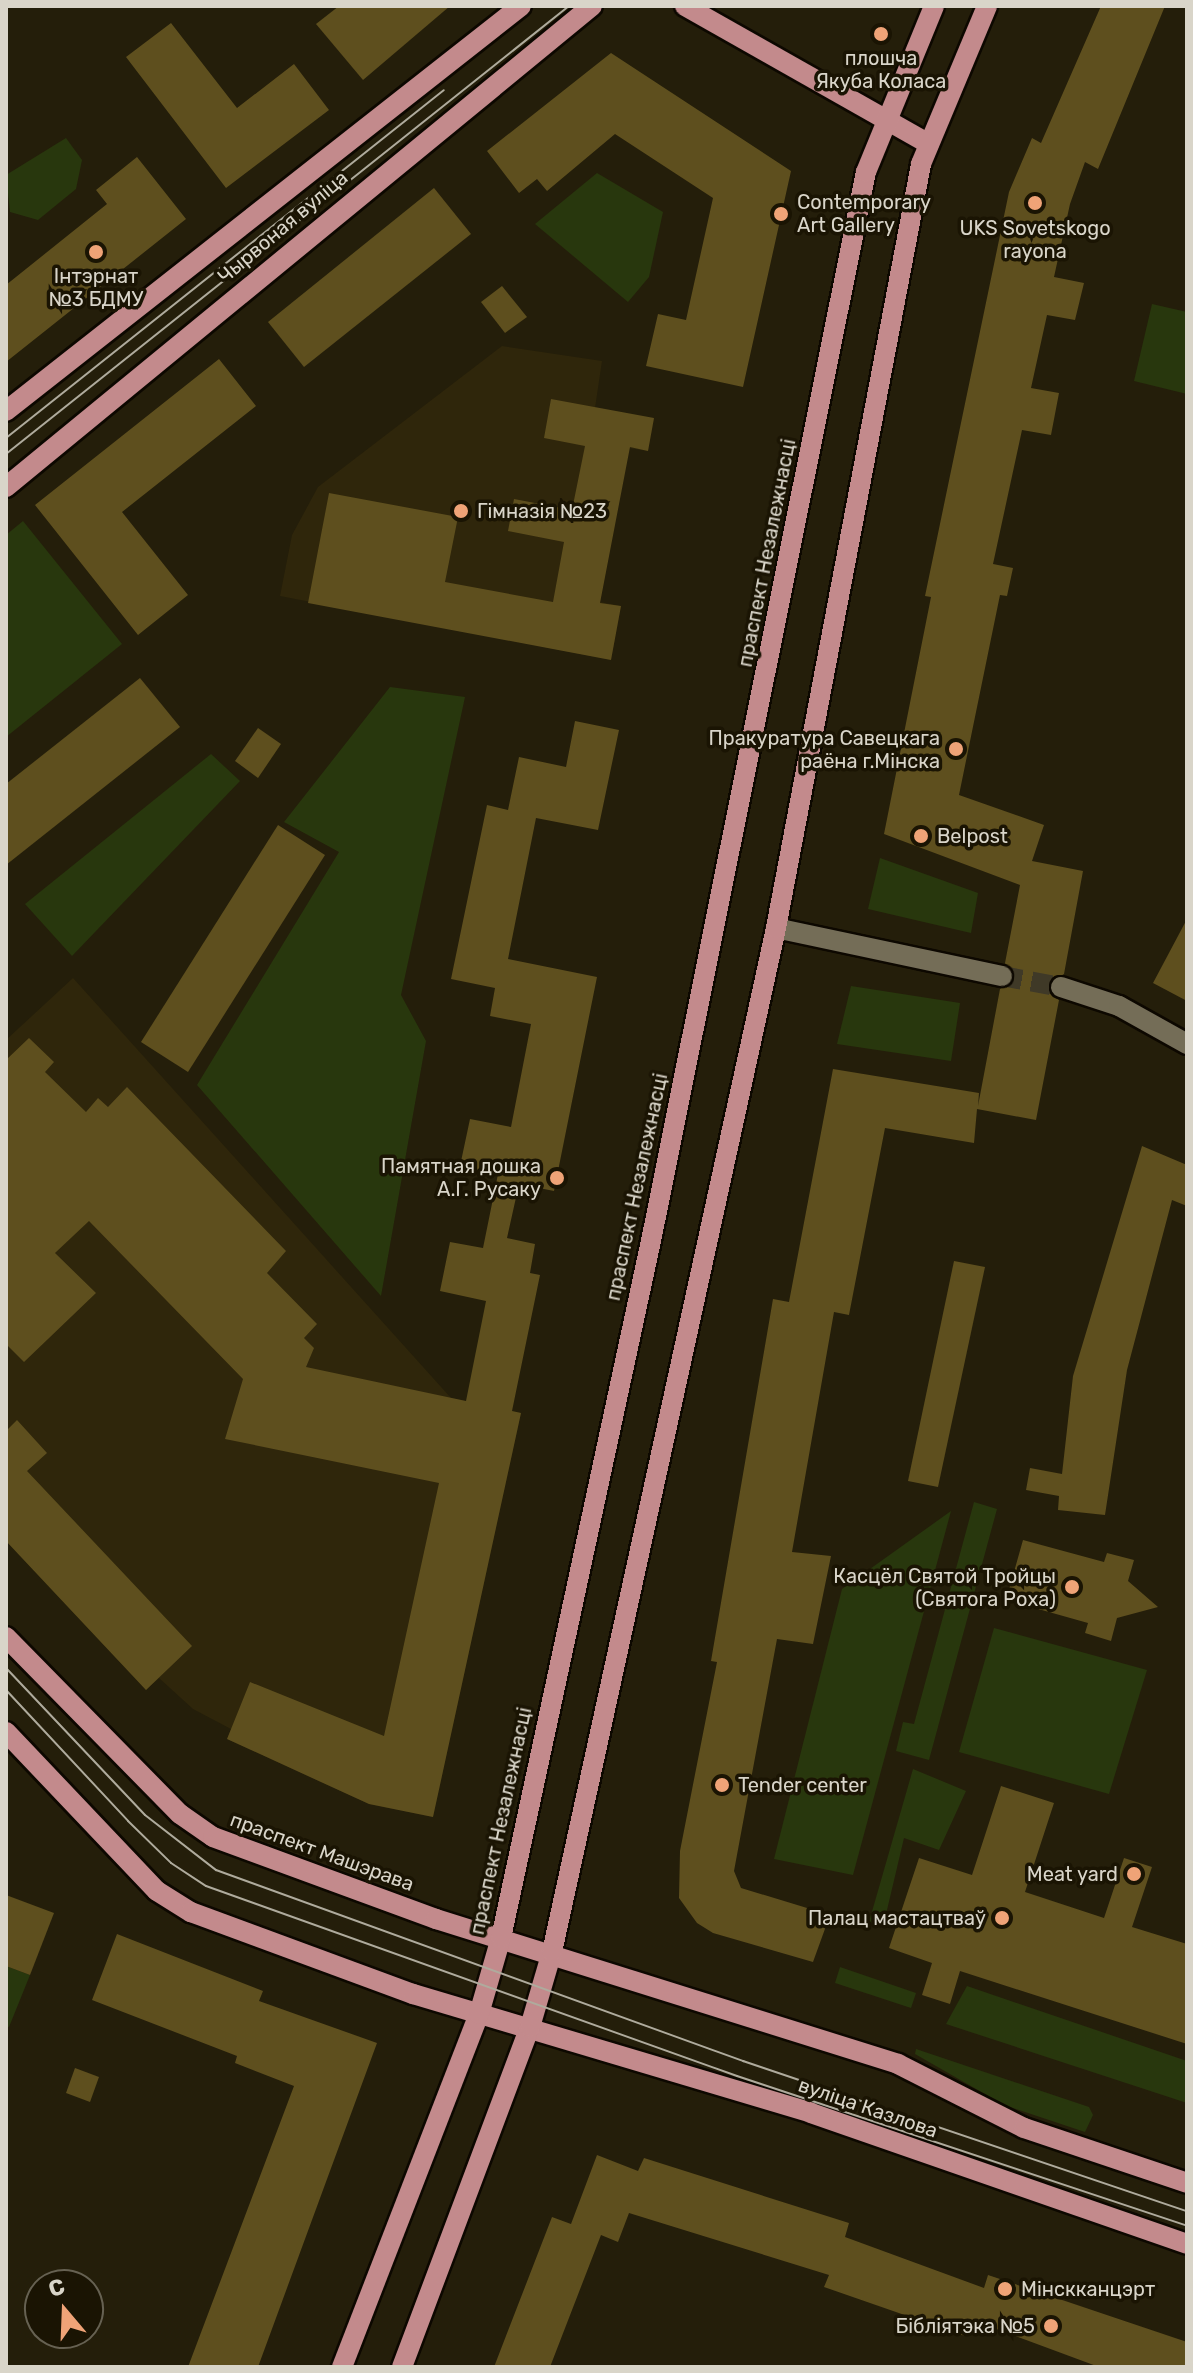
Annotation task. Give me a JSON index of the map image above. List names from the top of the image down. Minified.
{"streets":{"main road":["Чырвоная вуліца","праспект Незалежнасці","праспект Машэрава","вуліца Казлова"]},"crossings":[["праспект Незалежнасці","праспект Машэрава"]],"places":["плошча Якуба Коласа","UKS Sovetskogo rayona","Contemporary Art Gallery","Інтэрнат №3 БДМУ","Гімназія №23","Пракуратура Савецкага раёна г.Мінска","Belpost","Памятная дошка А.Г. Русаку","Касцёл Святой Тройцы (Святога Роха)","Tender center","Meat yard","Палац мастацтваў","Мінскканцэрт","Бібліятэка №5"],"north":"top"}
